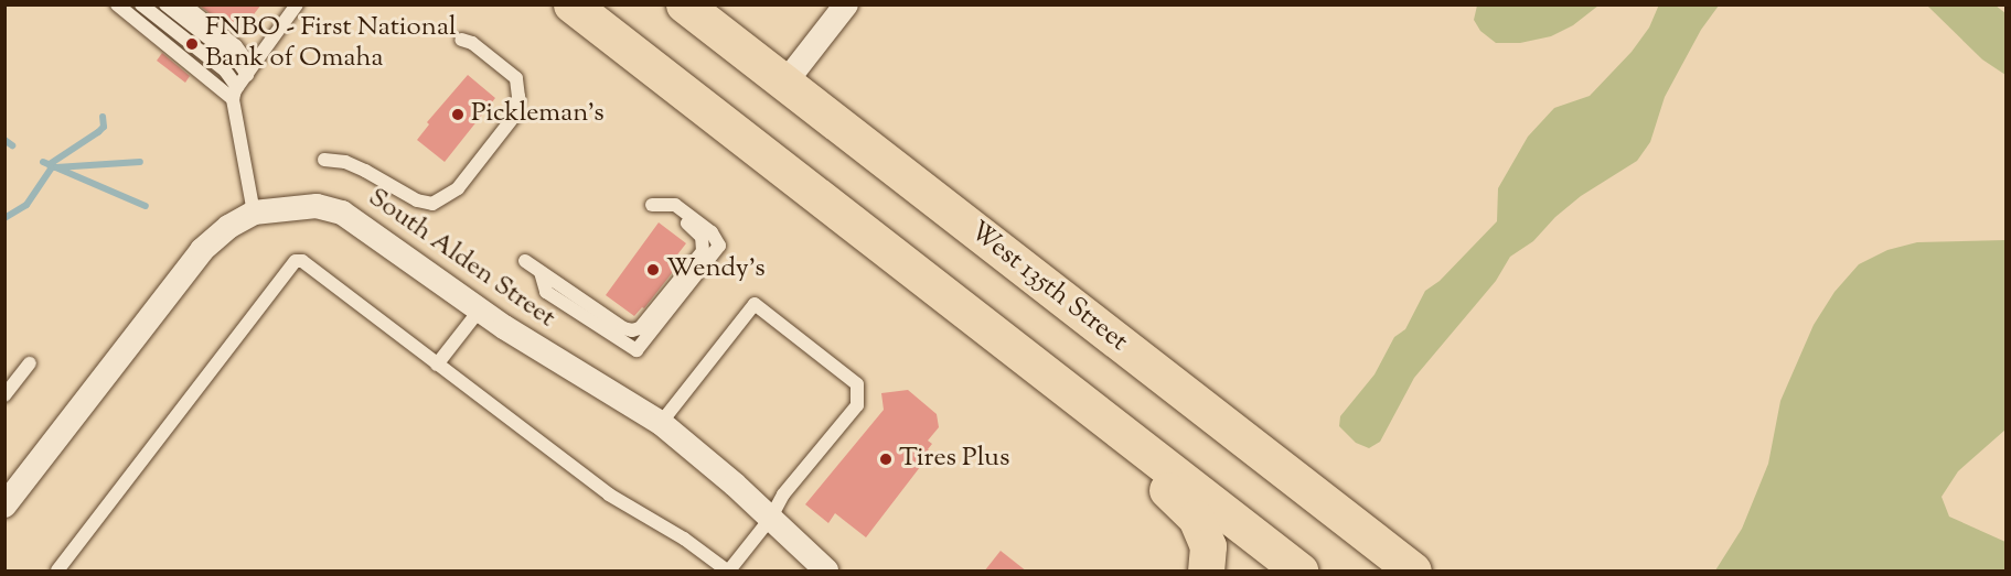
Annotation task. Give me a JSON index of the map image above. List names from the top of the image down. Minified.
{"streets":{"main road":["West 135th Street"],"street":["South Alden Street"]},"places":["FNBO - First National Bank of Omaha","Pickleman's","Wendy's","Tires Plus"]}
